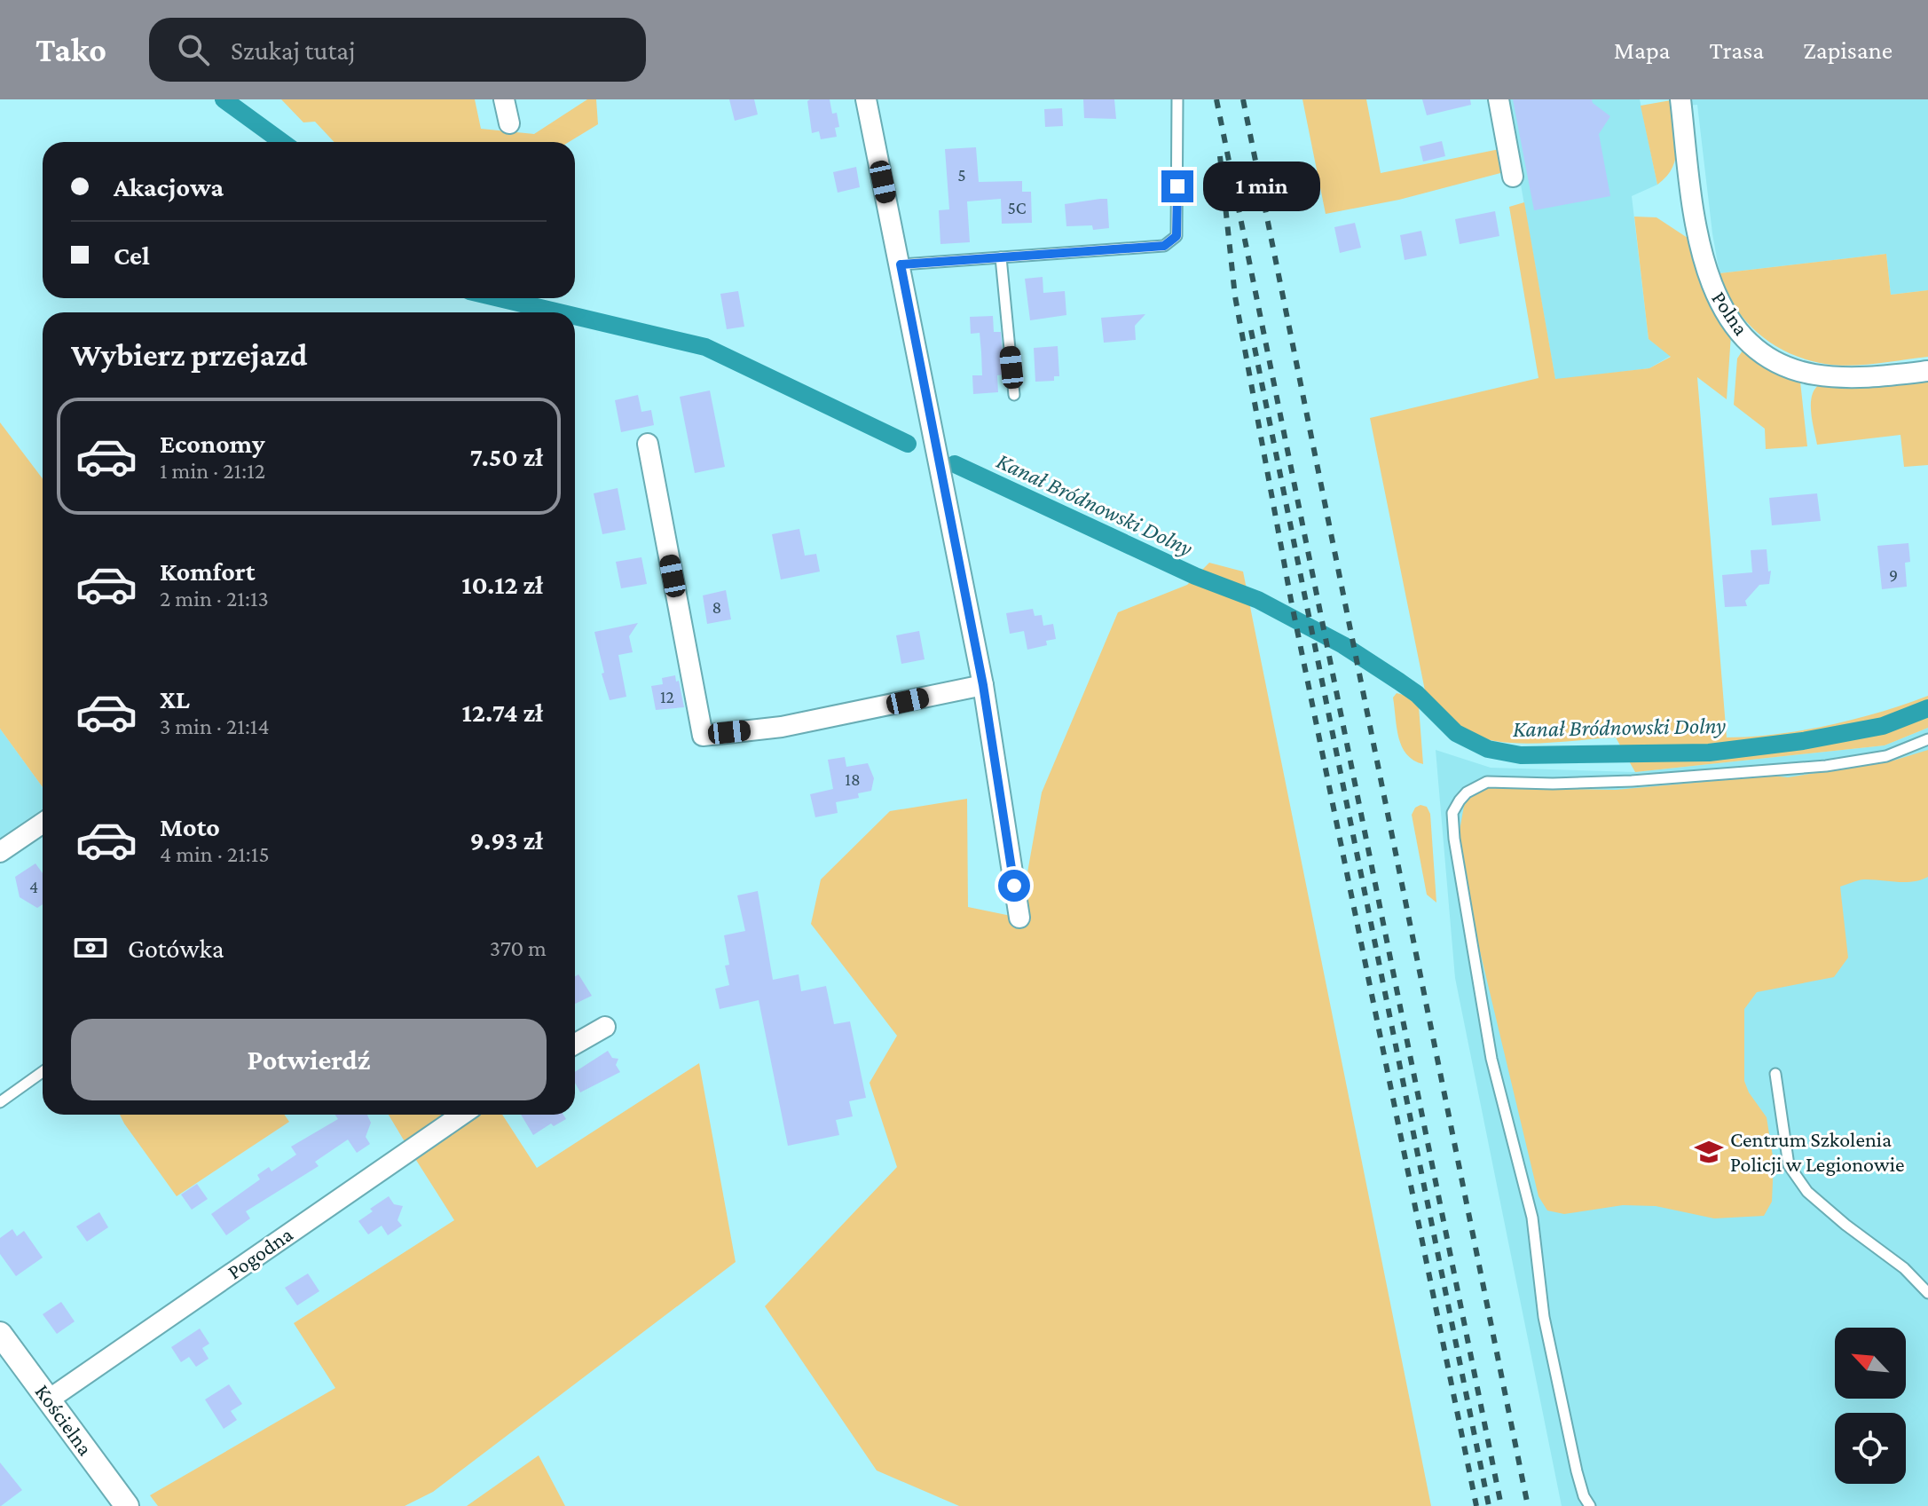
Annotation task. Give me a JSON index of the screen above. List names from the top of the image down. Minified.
{"streets":{"street":["Polna","Pogodna","Kościelna"]},"crossings":[["Pogodna","Kościelna"]],"water":["Kanał Bródnowski Dolny"],"places":{"school or university":["Centrum Szkolenia Policji w Legionowie"]},"house_numbers":["5","5C","9","8","12","18","4"],"north":"top left","page":{"header":"Tako","search":"Szukaj tutaj","nav":["Mapa","Trasa","Zapisane"],"banner":["Akacjowa","Cel"],"bubble":"1 min","heading":"Wybierz przejazd","list":[{"name":"Economy","note":"1 min · 21:12","value":"7.50 zł"},{"name":"Komfort","note":"2 min · 21:13","value":"10.12 zł"},{"name":"XL","note":"3 min · 21:14","value":"12.74 zł"},{"name":"Moto","note":"4 min · 21:15","value":"9.93 zł"}],"pay":["Gotówka","370 m"],"buttons":"Potwierdź"}}
